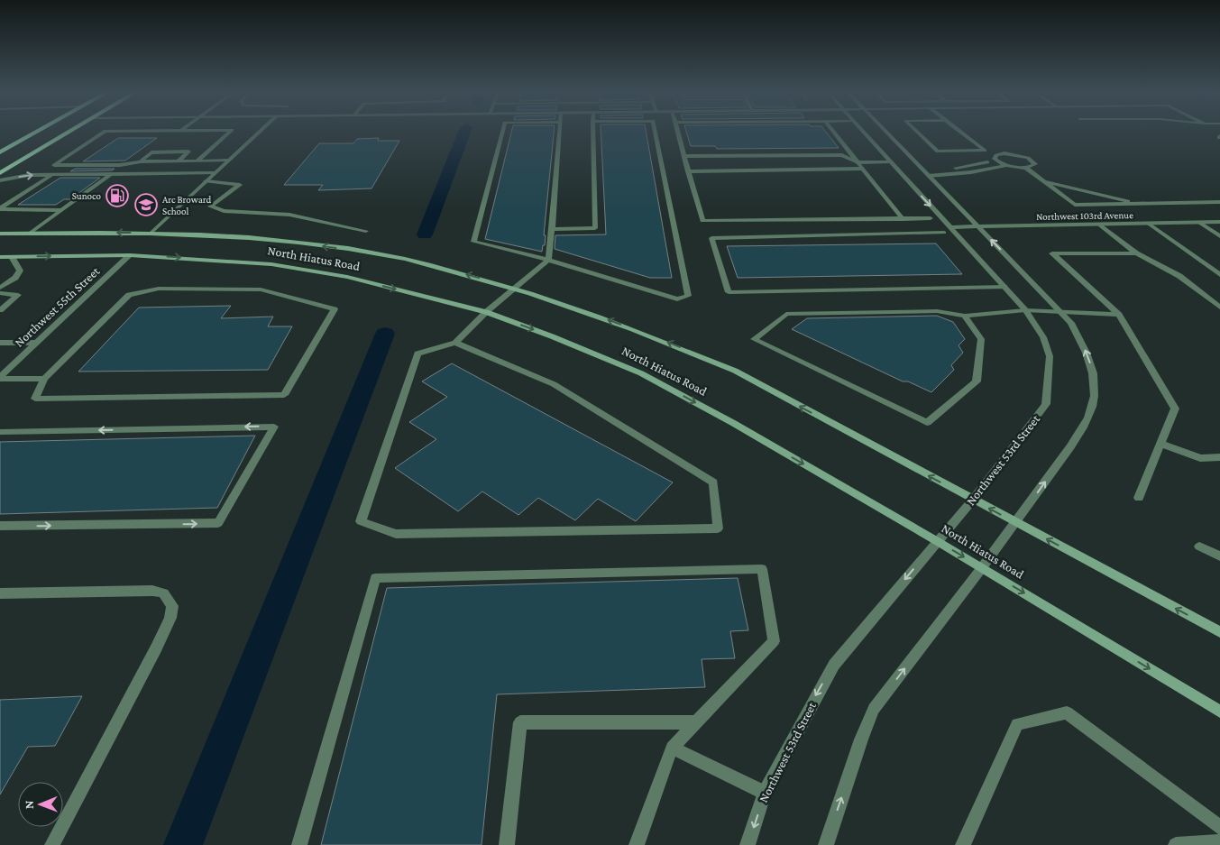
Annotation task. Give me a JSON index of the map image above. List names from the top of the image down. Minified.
{"streets":{"main road":["North Hiatus Road"],"street":["Northwest 103rd Avenue","Northwest 55th Street","Northwest 53rd Street"]},"crossings":[["Northwest 103rd Avenue","Northwest 53rd Street"],["North Hiatus Road","Northwest 55th Street"],["North Hiatus Road","Northwest 53rd Street"]],"places":{"fuel station":["Sunoco"],"school or university":["Arc Broward School"]},"north":"left"}
